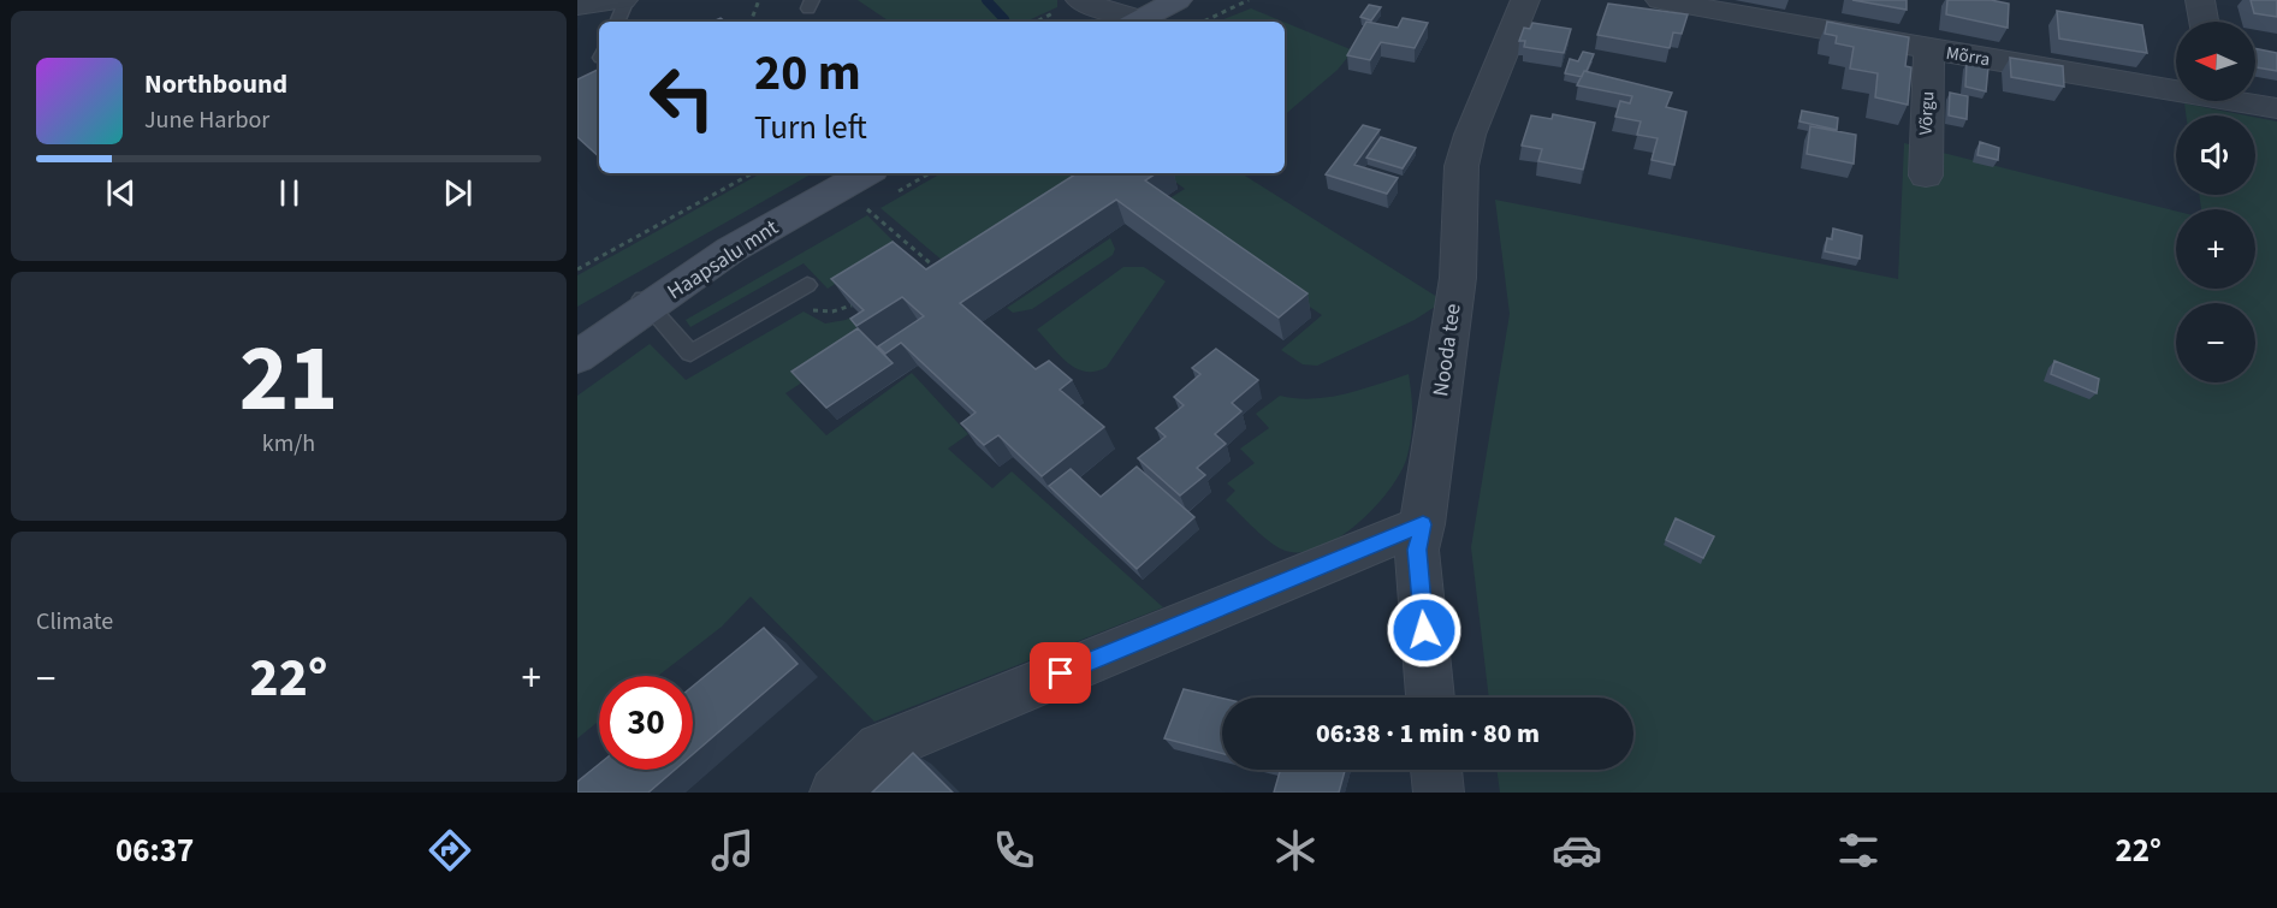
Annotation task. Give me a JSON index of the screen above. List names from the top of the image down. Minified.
{"streets":{"main road":["Haapsalu mnt"],"street":["Mõrra","Võrgu","Nooda tee"]},"crossings":[["Mõrra","Võrgu"]],"north":"left","page":{"map_buttons":["+","−"],"turn":["20 m","Turn left"],"song":["Northbound","June Harbor"],"tile":[["21","km/h"],"Climate"],"heat":["−","22°","+"],"limit":"30","trip":"06:38 · 1 min · 80 m","tabs":["06:37","22°"]}}
